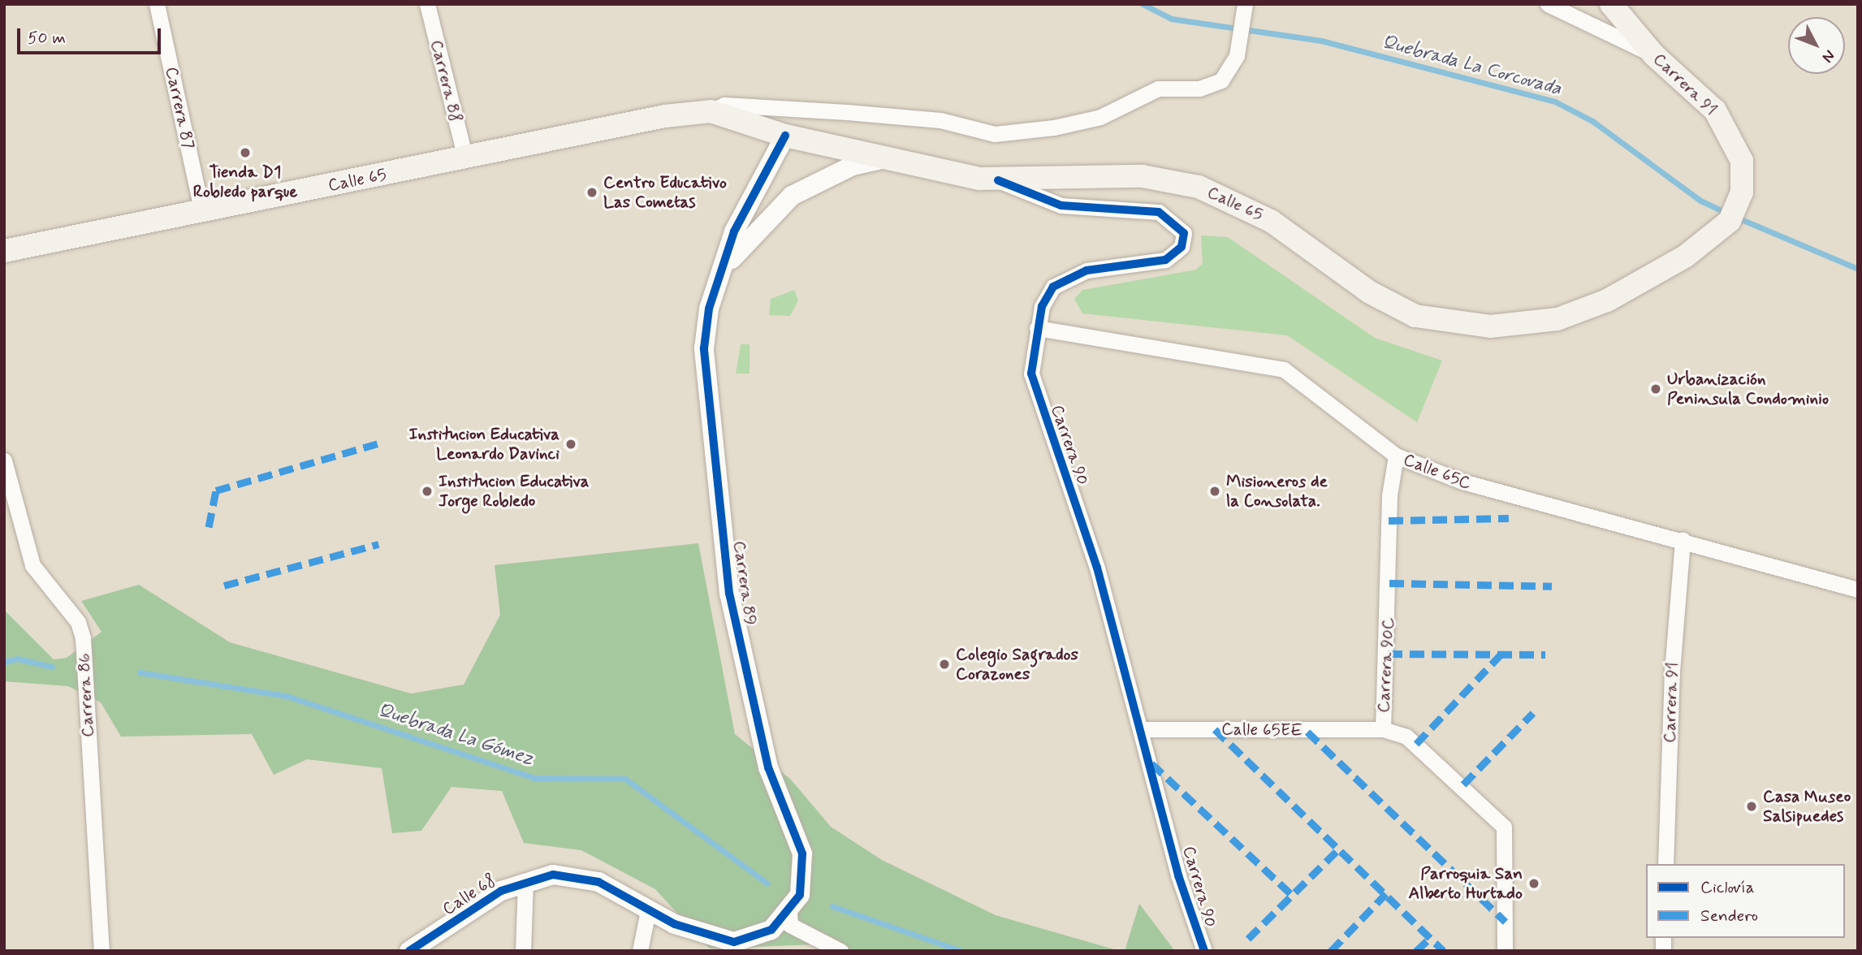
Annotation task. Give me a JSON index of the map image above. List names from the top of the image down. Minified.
{"streets":{"main road":["Carrera 91","Calle 65"],"street":["Carrera 88","Carrera 87","Carrera 90","Calle 65C","Carrera 89","Carrera 90C","Carrera 86","Calle 65EE","Calle 68"]},"crossings":[["Carrera 88","Calle 65"],["Carrera 91","Calle 65"],["Carrera 91","Calle 65C"],["Carrera 87","Calle 65"],["Calle 65","Carrera 90"],["Calle 65","Carrera 89"],["Carrera 90","Calle 65C"],["Carrera 90","Calle 65EE"],["Calle 65C","Carrera 90C"],["Carrera 89","Calle 68"],["Carrera 90C","Calle 65EE"]],"water":["Quebrada La Corcovada","Quebrada La Gómez"],"places":["Tienda D1 Robledo parque","Centro Educativo Las Cometas","Urbanización Peninsula Condominio","Institucion Educativa Leonardo Davinci","Institucion Educativa Jorge Robledo","Misioneros de la Consolata.","Colegio Sagrados Corazones","Casa Museo Salsipuedes","Parroquia San Alberto Hurtado"],"legend":["Ciclovía","Sendero"],"scale_bar":"50 m","north":"bottom right"}
